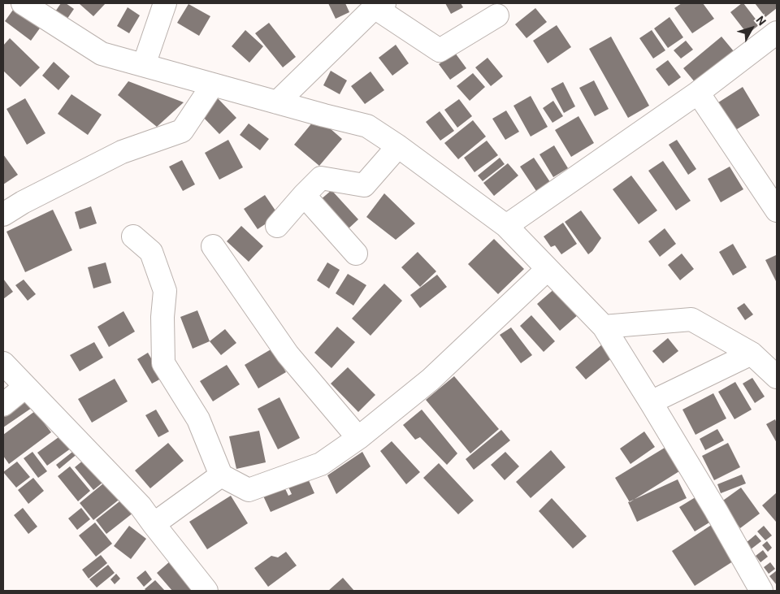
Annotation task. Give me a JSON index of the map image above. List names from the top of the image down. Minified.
{"north":"top right"}
